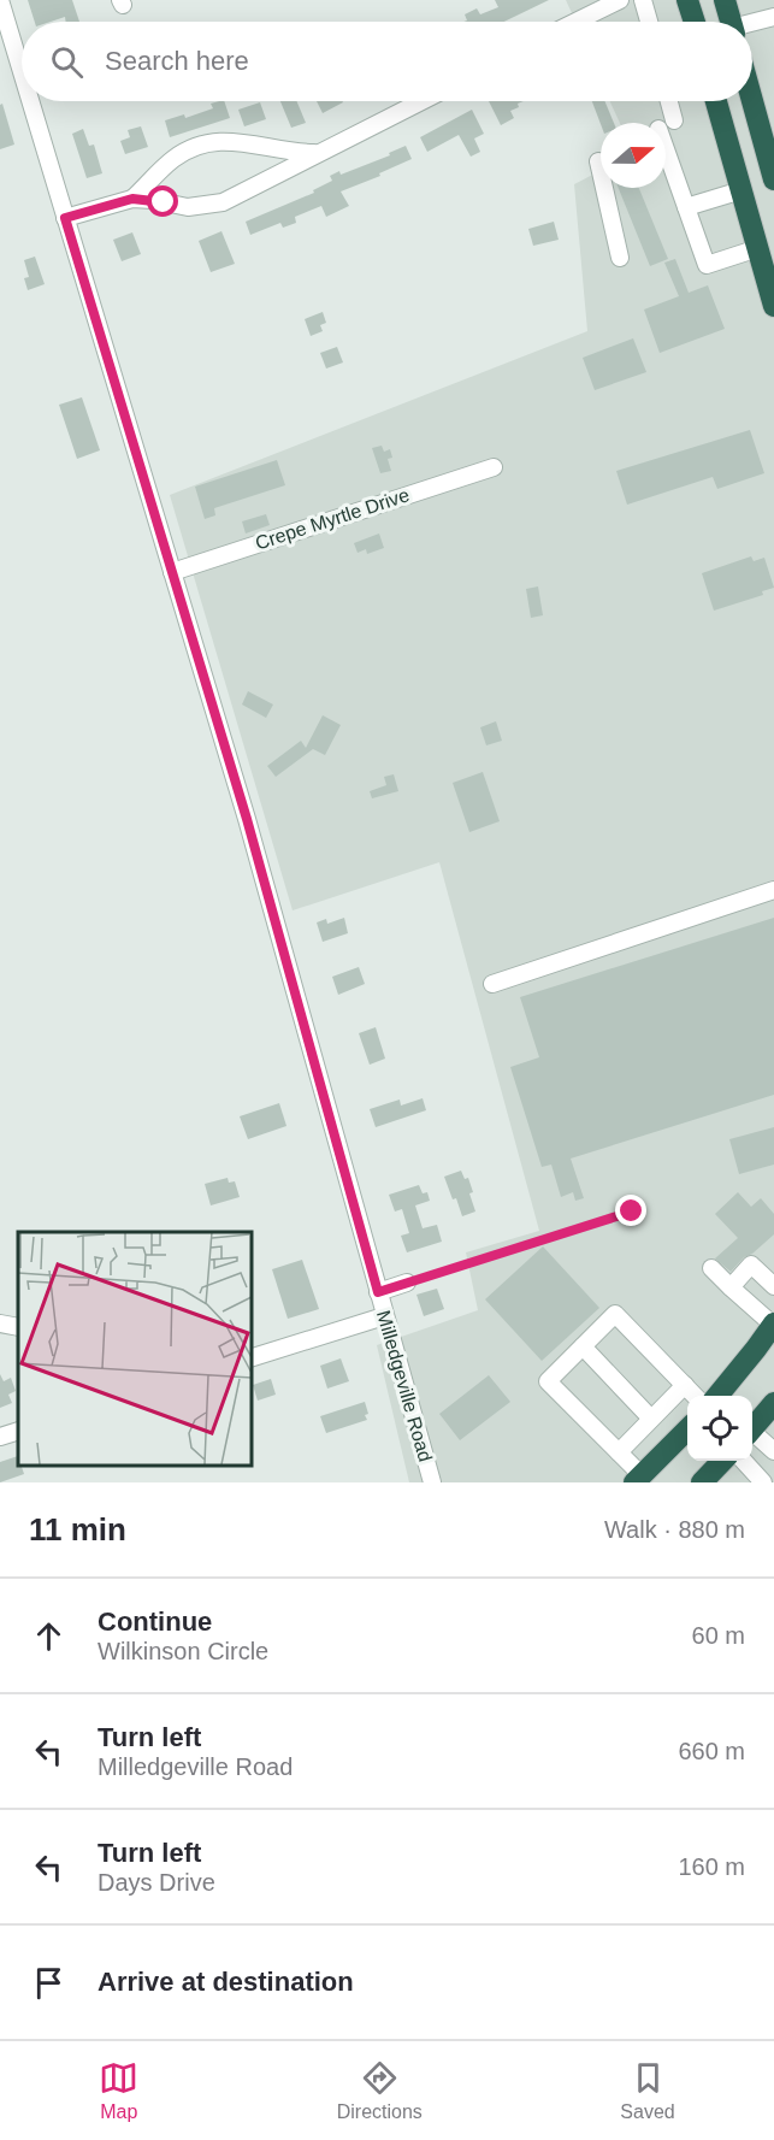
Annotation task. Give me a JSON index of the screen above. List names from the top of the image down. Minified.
{"streets":{"street":["Crepe Myrtle Drive","Milledgeville Road"]},"crossings":[["Crepe Myrtle Drive","Milledgeville Road"]],"north":"right","page":{"search":"Search here","heading":["11 min","Walk · 880 m"],"list":[["Continue","Wilkinson Circle","60 m"],["Turn left","Milledgeville Road","660 m"],["Turn left","Days Drive","160 m"],"Arrive at destination"],"nav":["Map","Directions","Saved"]}}
